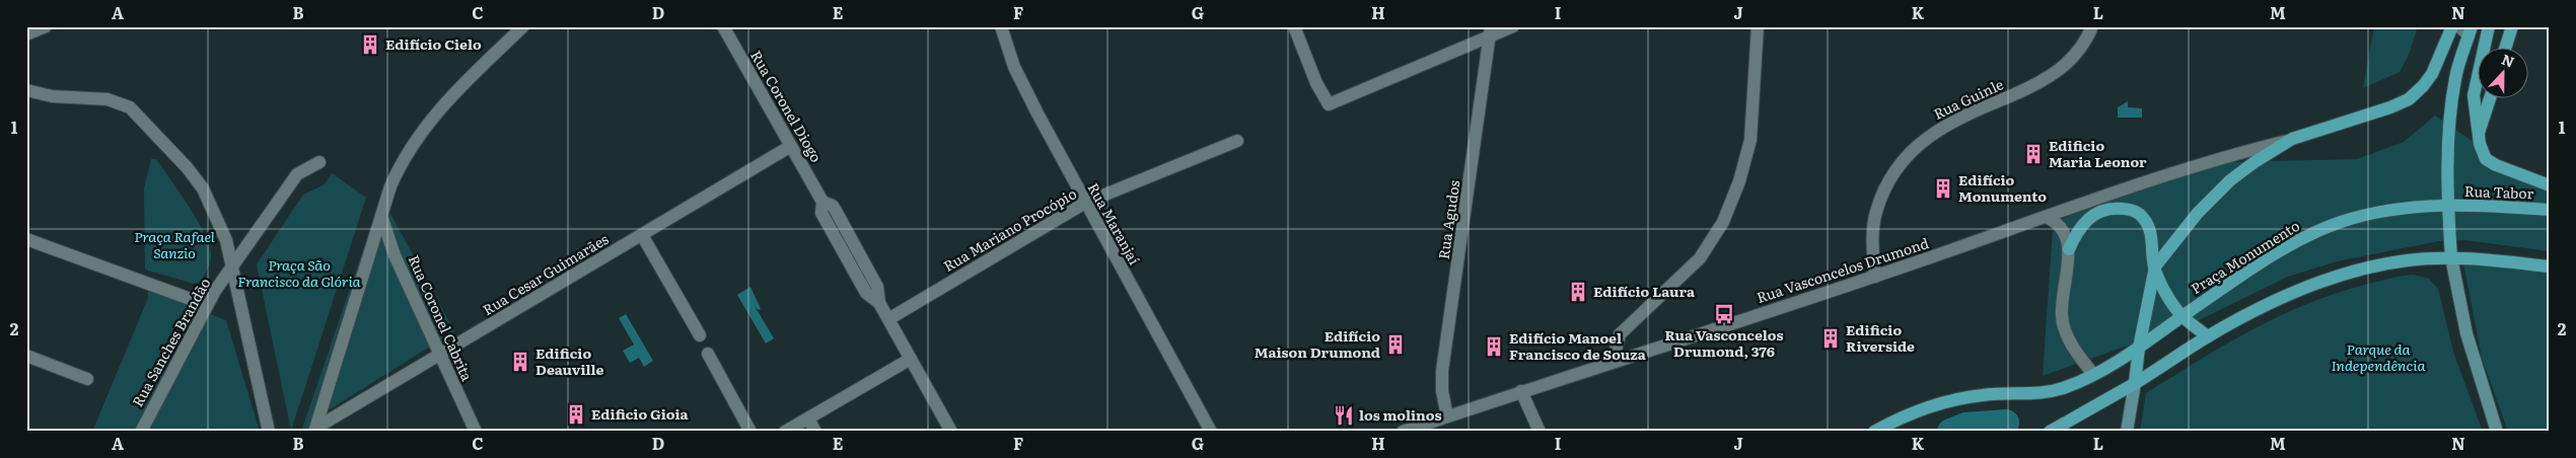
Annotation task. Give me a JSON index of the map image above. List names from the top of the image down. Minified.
{"streets":{"main road":["Rua Tabor","Praça Monumento"],"street":["Rua Guinle","Rua Coronel Diogo","Rua Agudos","Rua Maranjaí","Rua Mariano Procópio","Rua Vasconcelos Drumond","Rua Cesar Guimarães","Rua Coronel Cabrita","Rua Sanches Brandão"]},"crossings":[["Rua Guinle","Rua Vasconcelos Drumond"],["Rua Coronel Diogo","Rua Mariano Procópio"],["Rua Coronel Diogo","Rua Cesar Guimarães"],["Rua Tabor","Praça Monumento"],["Rua Agudos","Rua Vasconcelos Drumond"],["Rua Maranjaí","Rua Mariano Procópio"],["Rua Cesar Guimarães","Rua Coronel Cabrita"]],"parks":["Praça Rafael Sanzio","Praça São Francisco da Glória","Parque da Independência"],"places":{"building":["Edifício Cielo","Edificio Maria Leonor","Edifício Monumento","Edifício Laura","Edificio Riverside","Edifício Maison Drumond","Edifício Manoel Francisco de Souza","Edificio Deauville","Edificio Gioia"],"bus stop":["Rua Vasconcelos Drumond, 376"],"restaurant":["los molinos"]},"north":"top","grid":{"columns":["A","B","C","D","E","F","G","H","I","J","K","L","M","N"],"rows":["1","2"]}}
